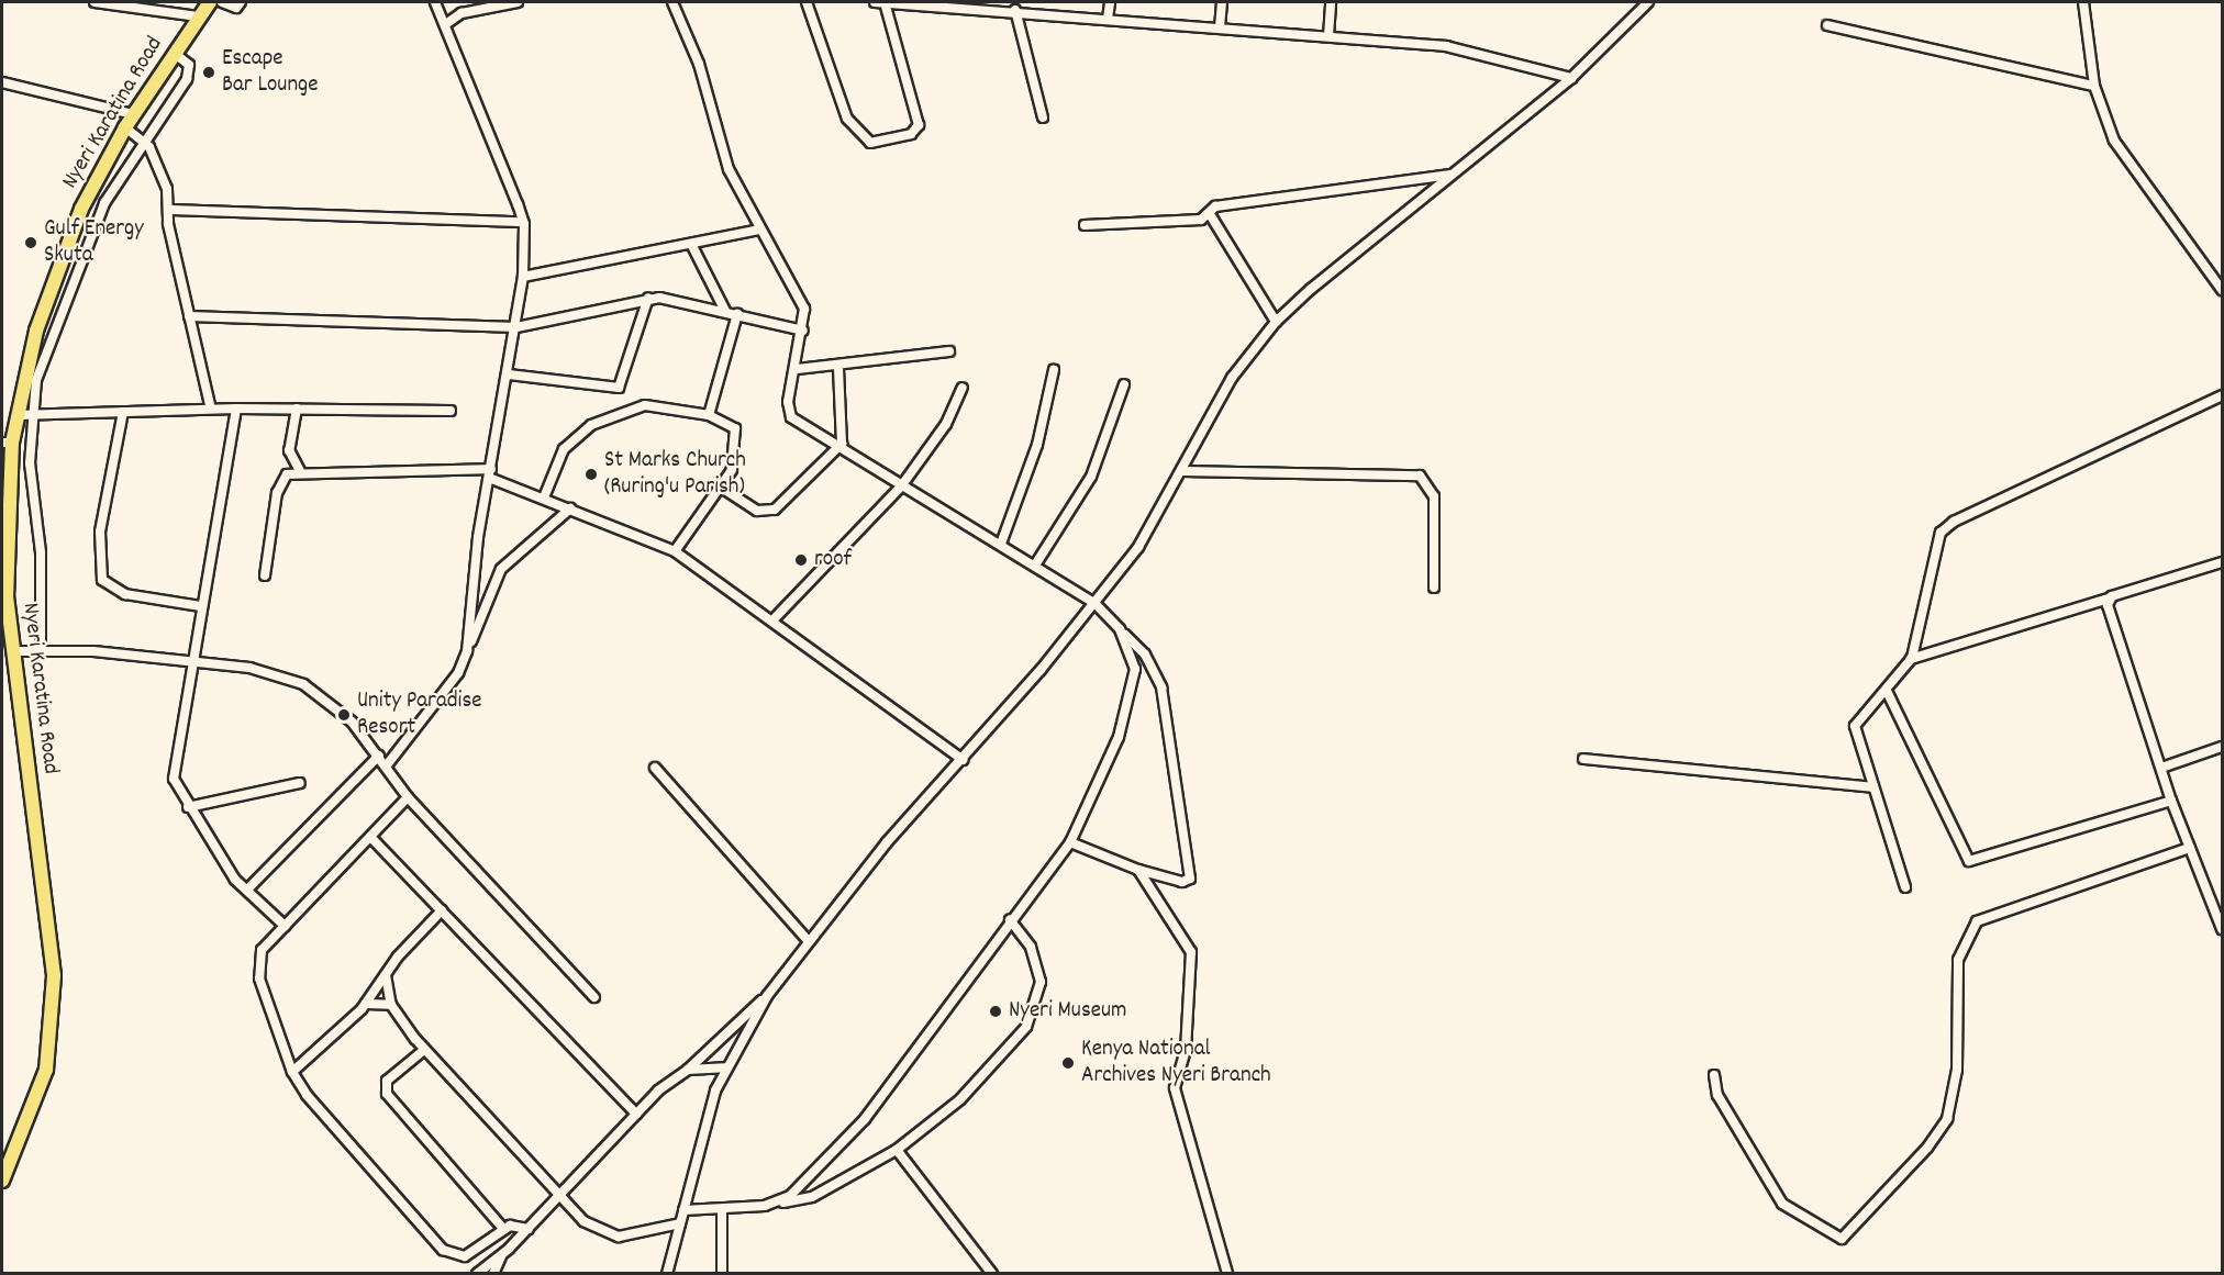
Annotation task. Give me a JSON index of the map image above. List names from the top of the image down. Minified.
{"streets":{"highway":["Nyeri Karatina Road"]},"places":["Escape Bar Lounge","Gulf Energy Skuta","St Marks Church (Ruring'u Parish)","roof","Unity Paradise Resort","Nyeri Museum","Kenya National Archives Nyeri Branch"]}
